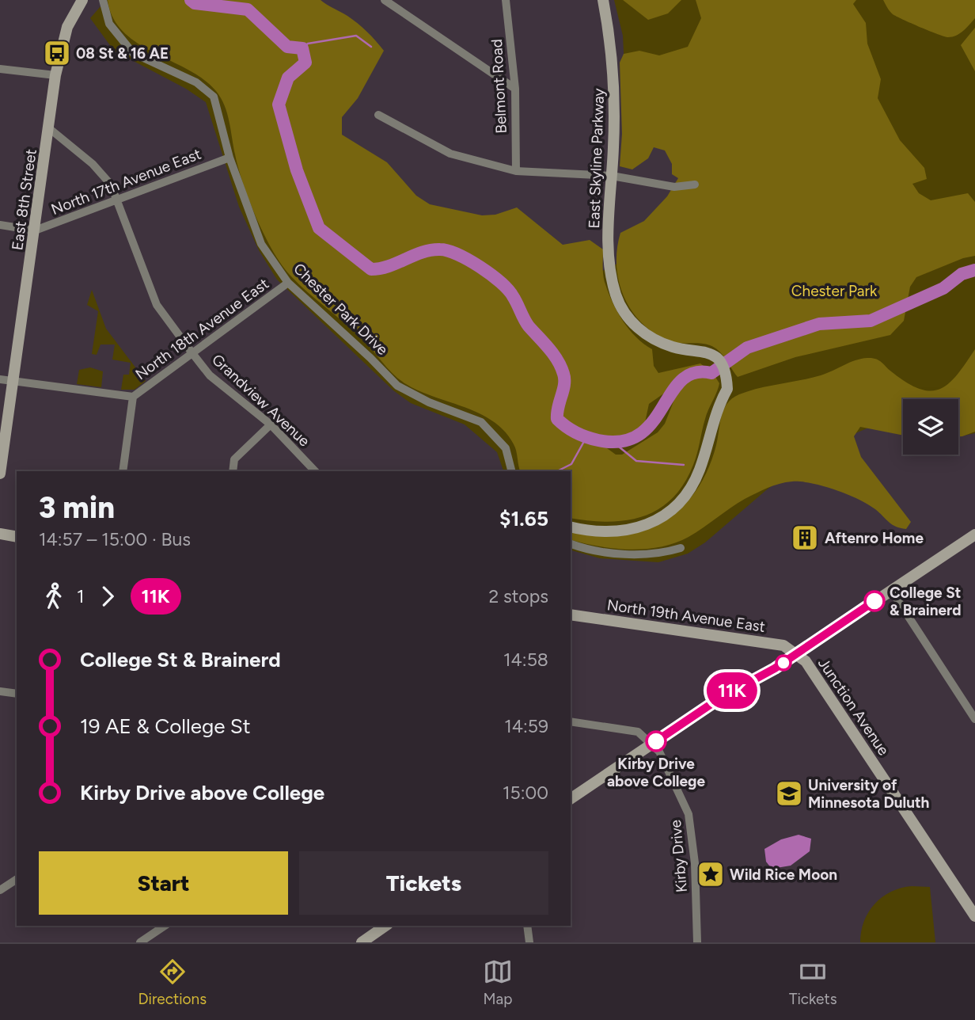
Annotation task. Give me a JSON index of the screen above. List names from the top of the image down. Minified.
{"streets":{"street":["Belmont Road","East Skyline Parkway","North 17th Avenue East","East 8th Street","Chester Park Drive","North 18th Avenue East","Grandview Avenue","North 19th Avenue East","Junction Avenue","Kirby Drive"]},"crossings":[["North 17th Avenue East","East 8th Street"],["North 17th Avenue East","Chester Park Drive"],["North 17th Avenue East","Grandview Avenue"],["East 8th Street","North 18th Avenue East"],["East 8th Street","Grandview Avenue"],["Chester Park Drive","North 18th Avenue East"],["North 18th Avenue East","Grandview Avenue"],["North 19th Avenue East","Junction Avenue"]],"parks":["Chester Park"],"places":{"bus stop":["08 St & 16 AE"],"building":["Aftenro Home"],"other":["College St & Brainerd","Kirby Drive above College"],"school or university":["University of Minnesota Duluth"],"place":["Wild Rice Moon"]},"lines":["bus line 11K"],"page":{"on_map":"11K","heading":["3 min","14:57 – 15:00 · Bus","$1.65"],"legs":["1","11K","2 stops"],"list":[{"name":"College St & Brainerd","value":"14:58"},{"name":"19 AE & College St","value":"14:59"},{"name":"Kirby Drive above College","value":"15:00"}],"buttons":["Start","Tickets"],"tabs":["Directions","Map","Tickets"]}}
